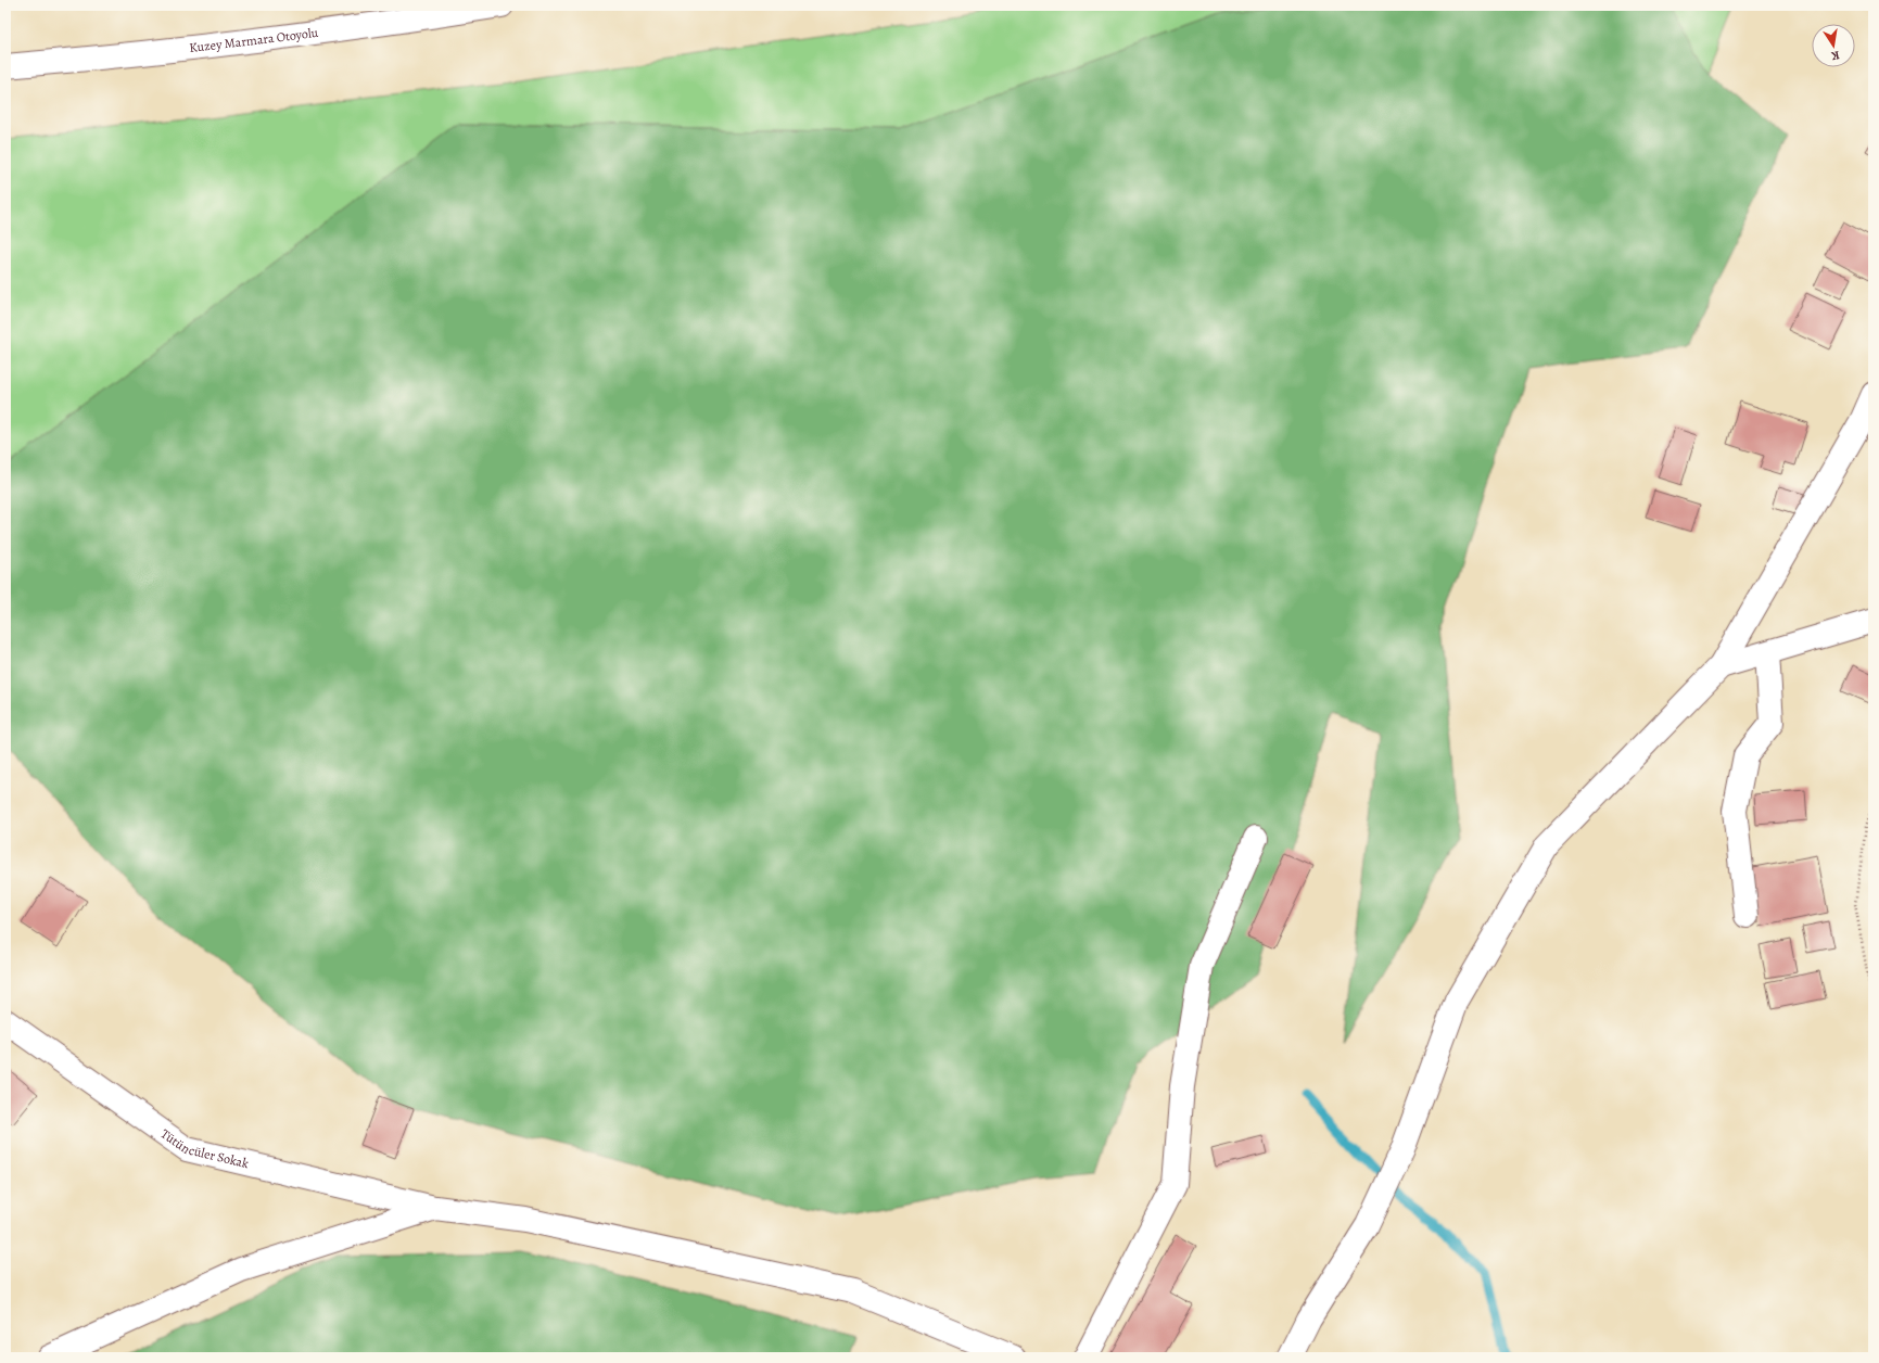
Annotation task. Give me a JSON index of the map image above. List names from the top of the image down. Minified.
{"streets":{"main road":["Kuzey Marmara Otoyolu","Tütüncüler Sokak"]},"north":"bottom"}
